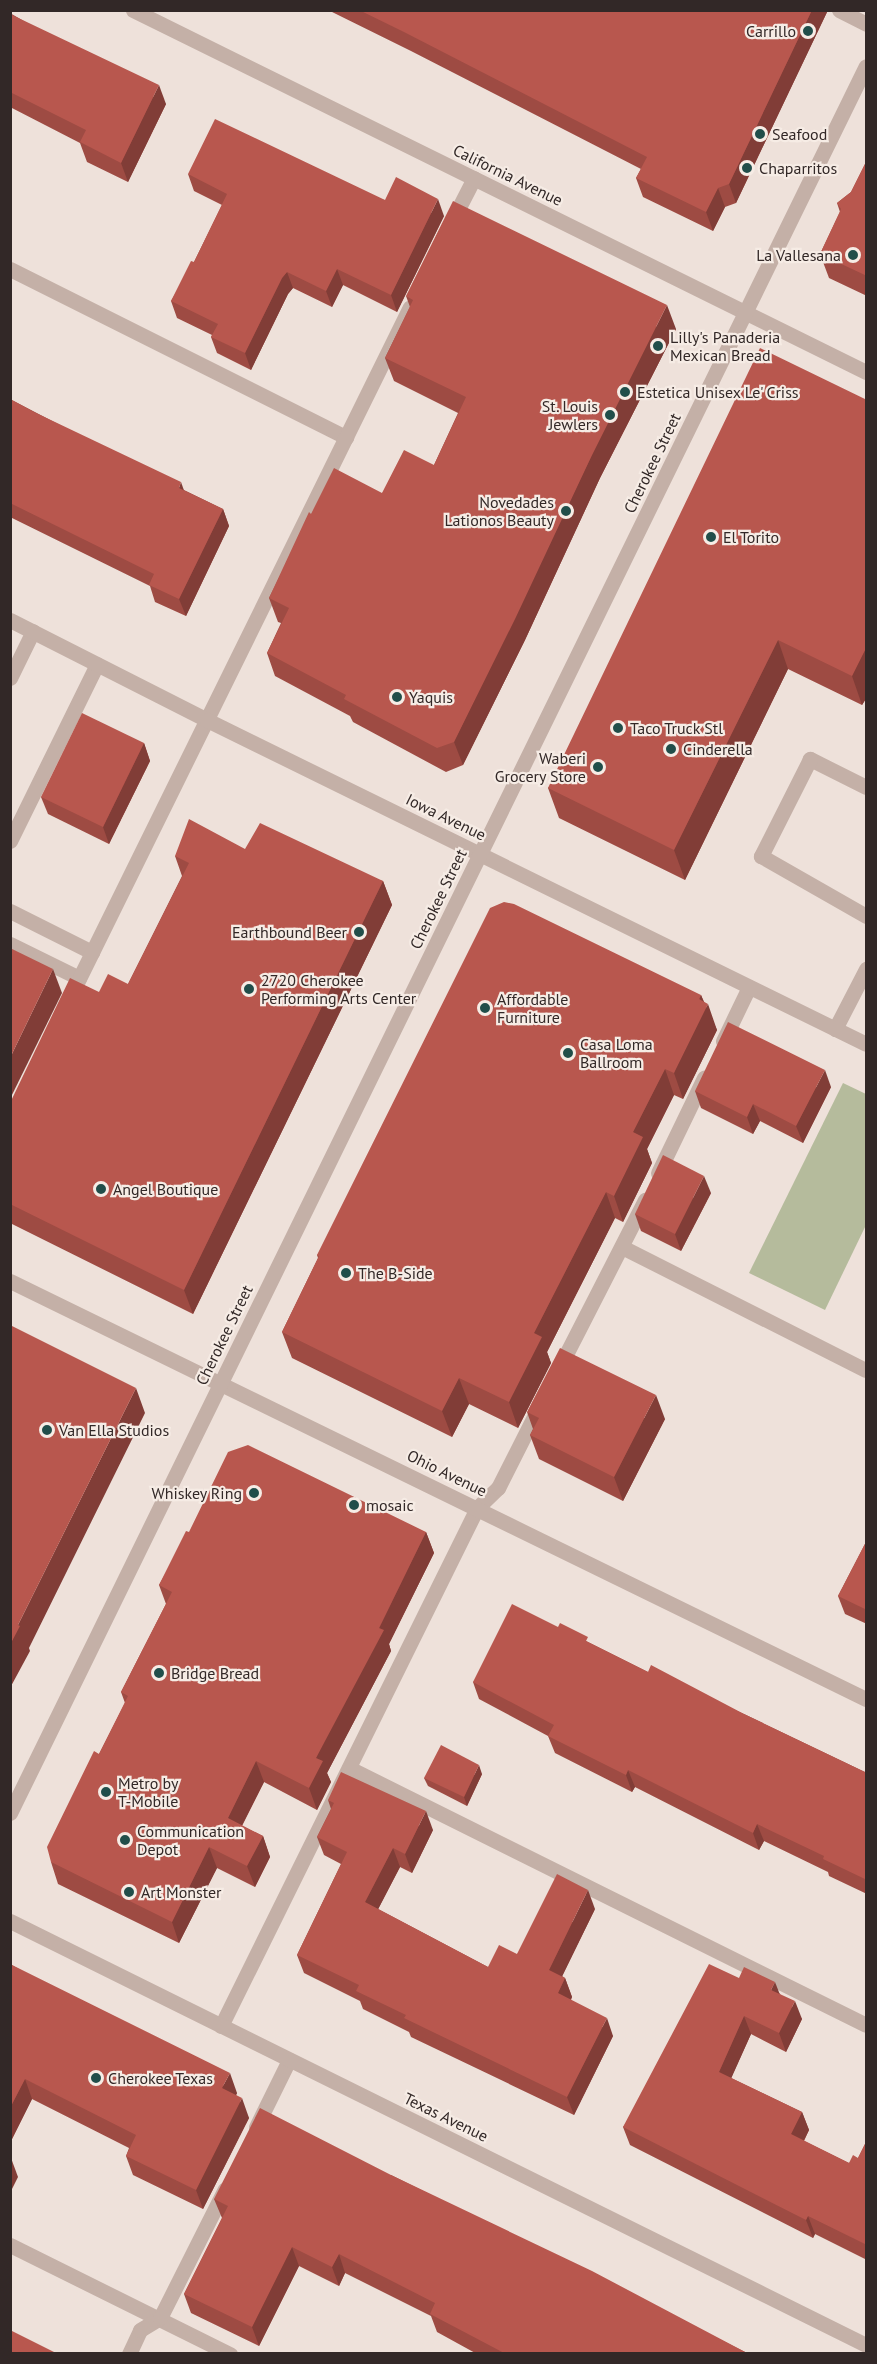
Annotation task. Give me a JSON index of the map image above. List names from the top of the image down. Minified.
{"streets":{"street":["California Avenue","Cherokee Street","Iowa Avenue","Ohio Avenue","Texas Avenue"]},"crossings":[["California Avenue","Cherokee Street"],["Cherokee Street","Iowa Avenue"],["Cherokee Street","Ohio Avenue"]],"places":["Carrillo","Seafood","Chaparritos","La Vallesana","Lilly's Panaderia Mexican Bread","Estetica Unisex Le' Criss","St. Louis Jewlers","Novedades Lationos Beauty","El Torito","Yaquis","Taco Truck Stl","Cinderella","Waberi Grocery Store","Earthbound Beer","2720 Cherokee Performing Arts Center","Affordable Furniture","Casa Loma Ballroom","Angel Boutique","The B-Side","Van Ella Studios","Whiskey Ring","mosaic","Bridge Bread","Metro by T-Mobile","Communication Depot","Art Monster","Cherokee Texas"]}
